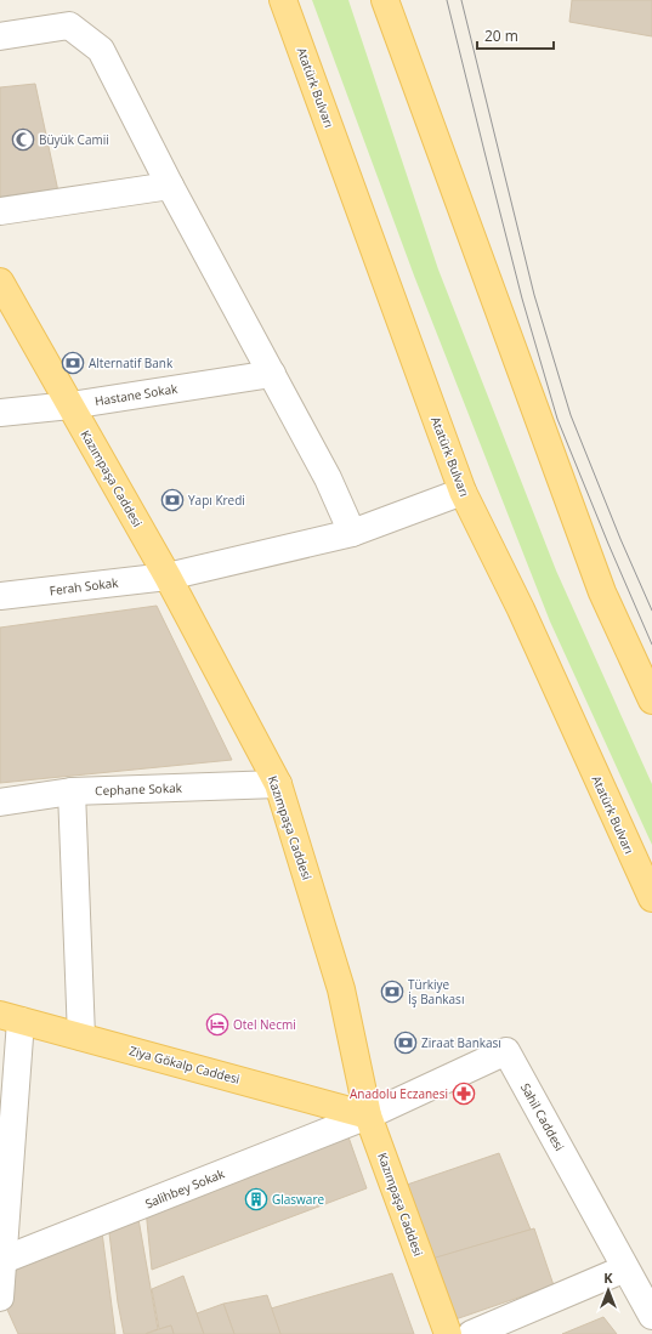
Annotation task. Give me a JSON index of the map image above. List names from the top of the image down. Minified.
{"streets":{"main road":["Atatürk Bulvarı","Kazımpaşa Caddesi","Ziya Gökalp Caddesi"],"street":["Hastane Sokak","Ferah Sokak","Cephane Sokak","Sahil Caddesi","Salihbey Sokak"]},"crossings":[["Atatürk Bulvarı","Ferah Sokak"],["Hastane Sokak","Kazımpaşa Caddesi"],["Kazımpaşa Caddesi","Ferah Sokak"],["Kazımpaşa Caddesi","Cephane Sokak"],["Kazımpaşa Caddesi","Ziya Gökalp Caddesi"],["Kazımpaşa Caddesi","Sahil Caddesi"],["Kazımpaşa Caddesi","Salihbey Sokak"],["Ziya Gökalp Caddesi","Sahil Caddesi"],["Ziya Gökalp Caddesi","Salihbey Sokak"],["Sahil Caddesi","Salihbey Sokak"]],"places":{"mosque":["Büyük Camii"],"bank":["Alternatif Bank","Yapı Kredi","Türkiye İş Bankası","Ziraat Bankası"],"hotel":["Otel Necmi"],"pharmacy":["Anadolu Eczanesi"],"building":["Glasware"]},"scale_bar":"20 m","north":"top"}
